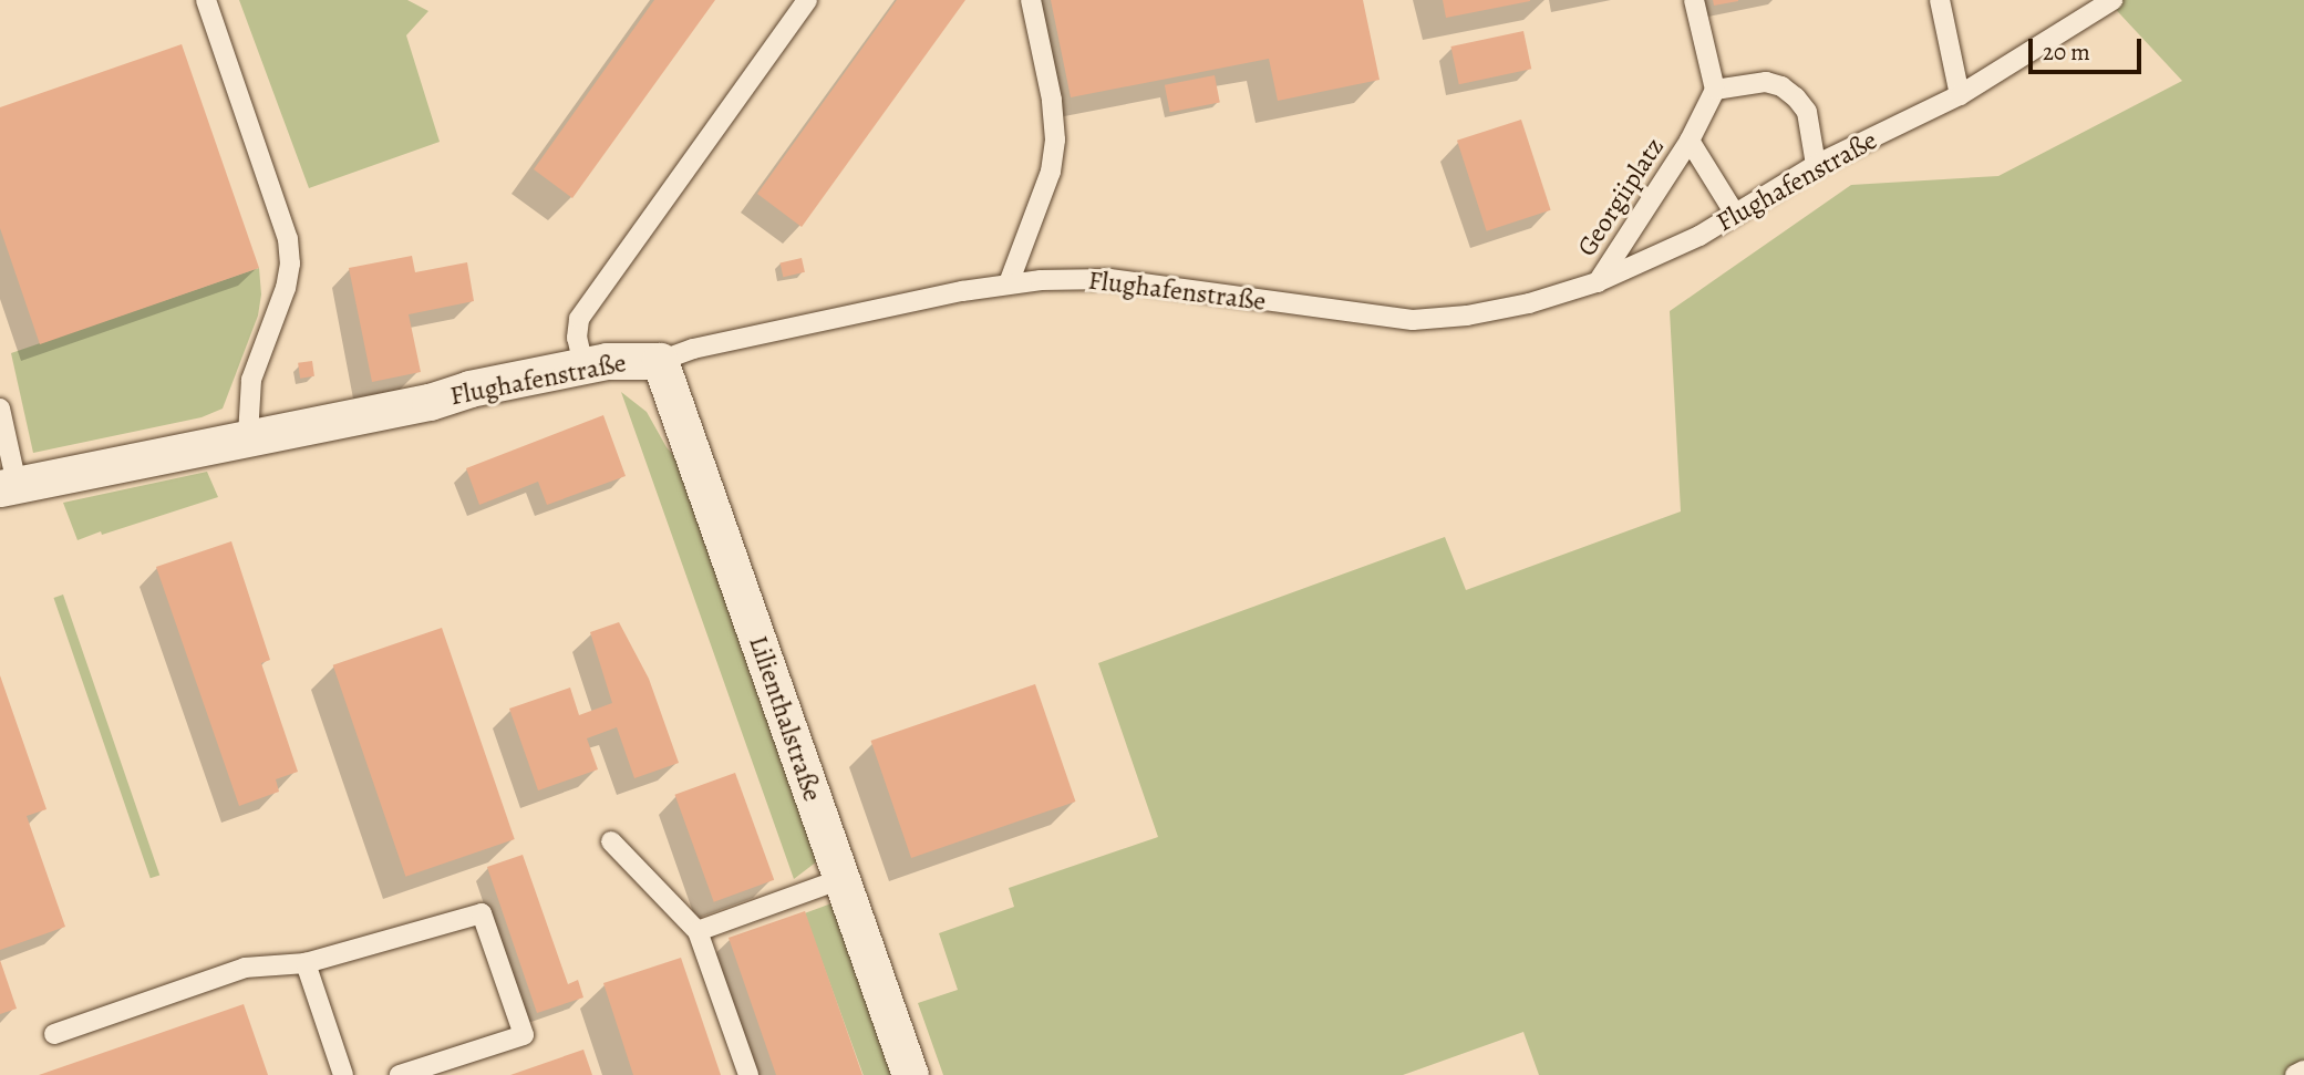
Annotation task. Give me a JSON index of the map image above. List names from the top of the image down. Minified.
{"streets":{"street":["Flughafenstraße","Lilienthalstraße"],"lane":["Georgiiplatz"]},"crossings":[["Flughafenstraße","Georgiiplatz"],["Flughafenstraße","Lilienthalstraße"]],"scale_bar":"20 m"}
